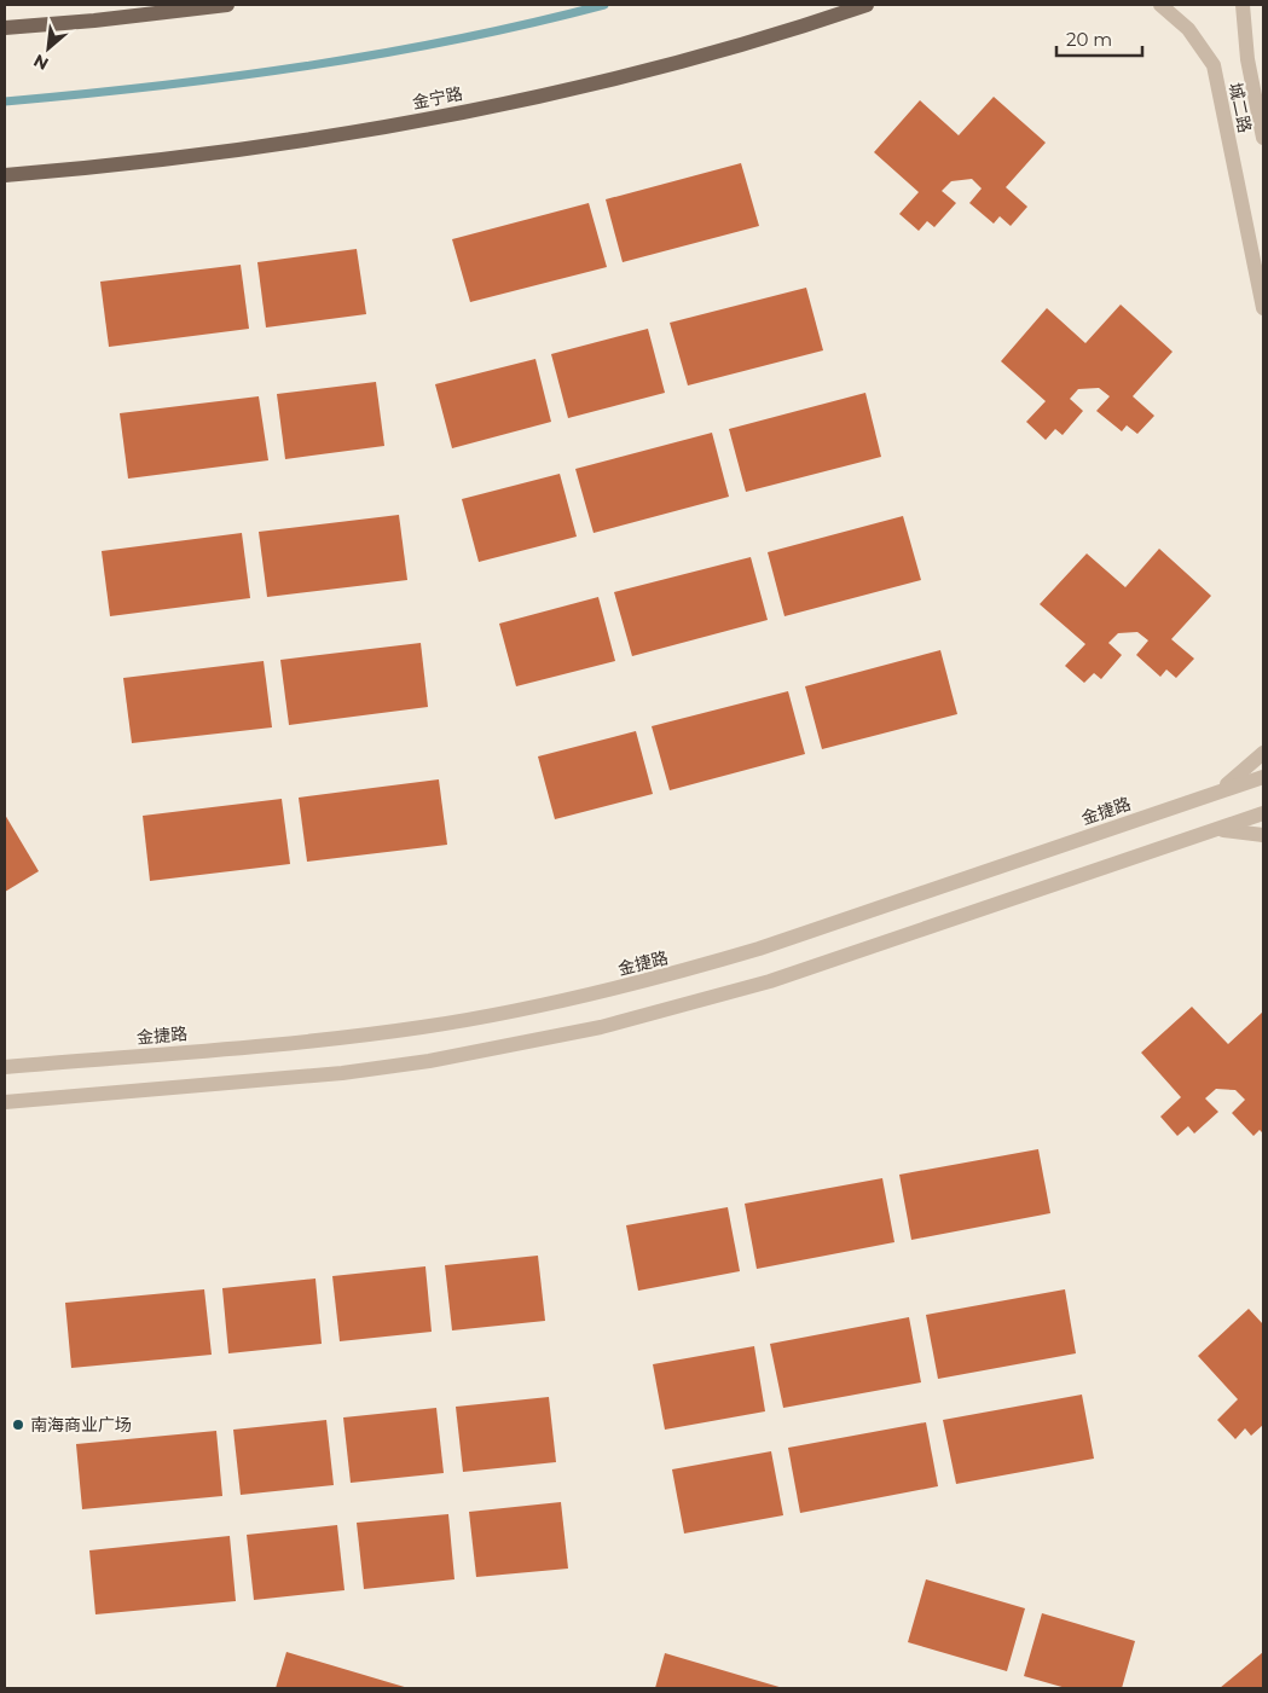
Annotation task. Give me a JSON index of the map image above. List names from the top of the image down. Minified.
{"streets":{"main road":["金宁路"],"street":["城二路","金捷路"]},"places":["南海商业广场"],"scale_bar":"20 m","north":"bottom left"}
